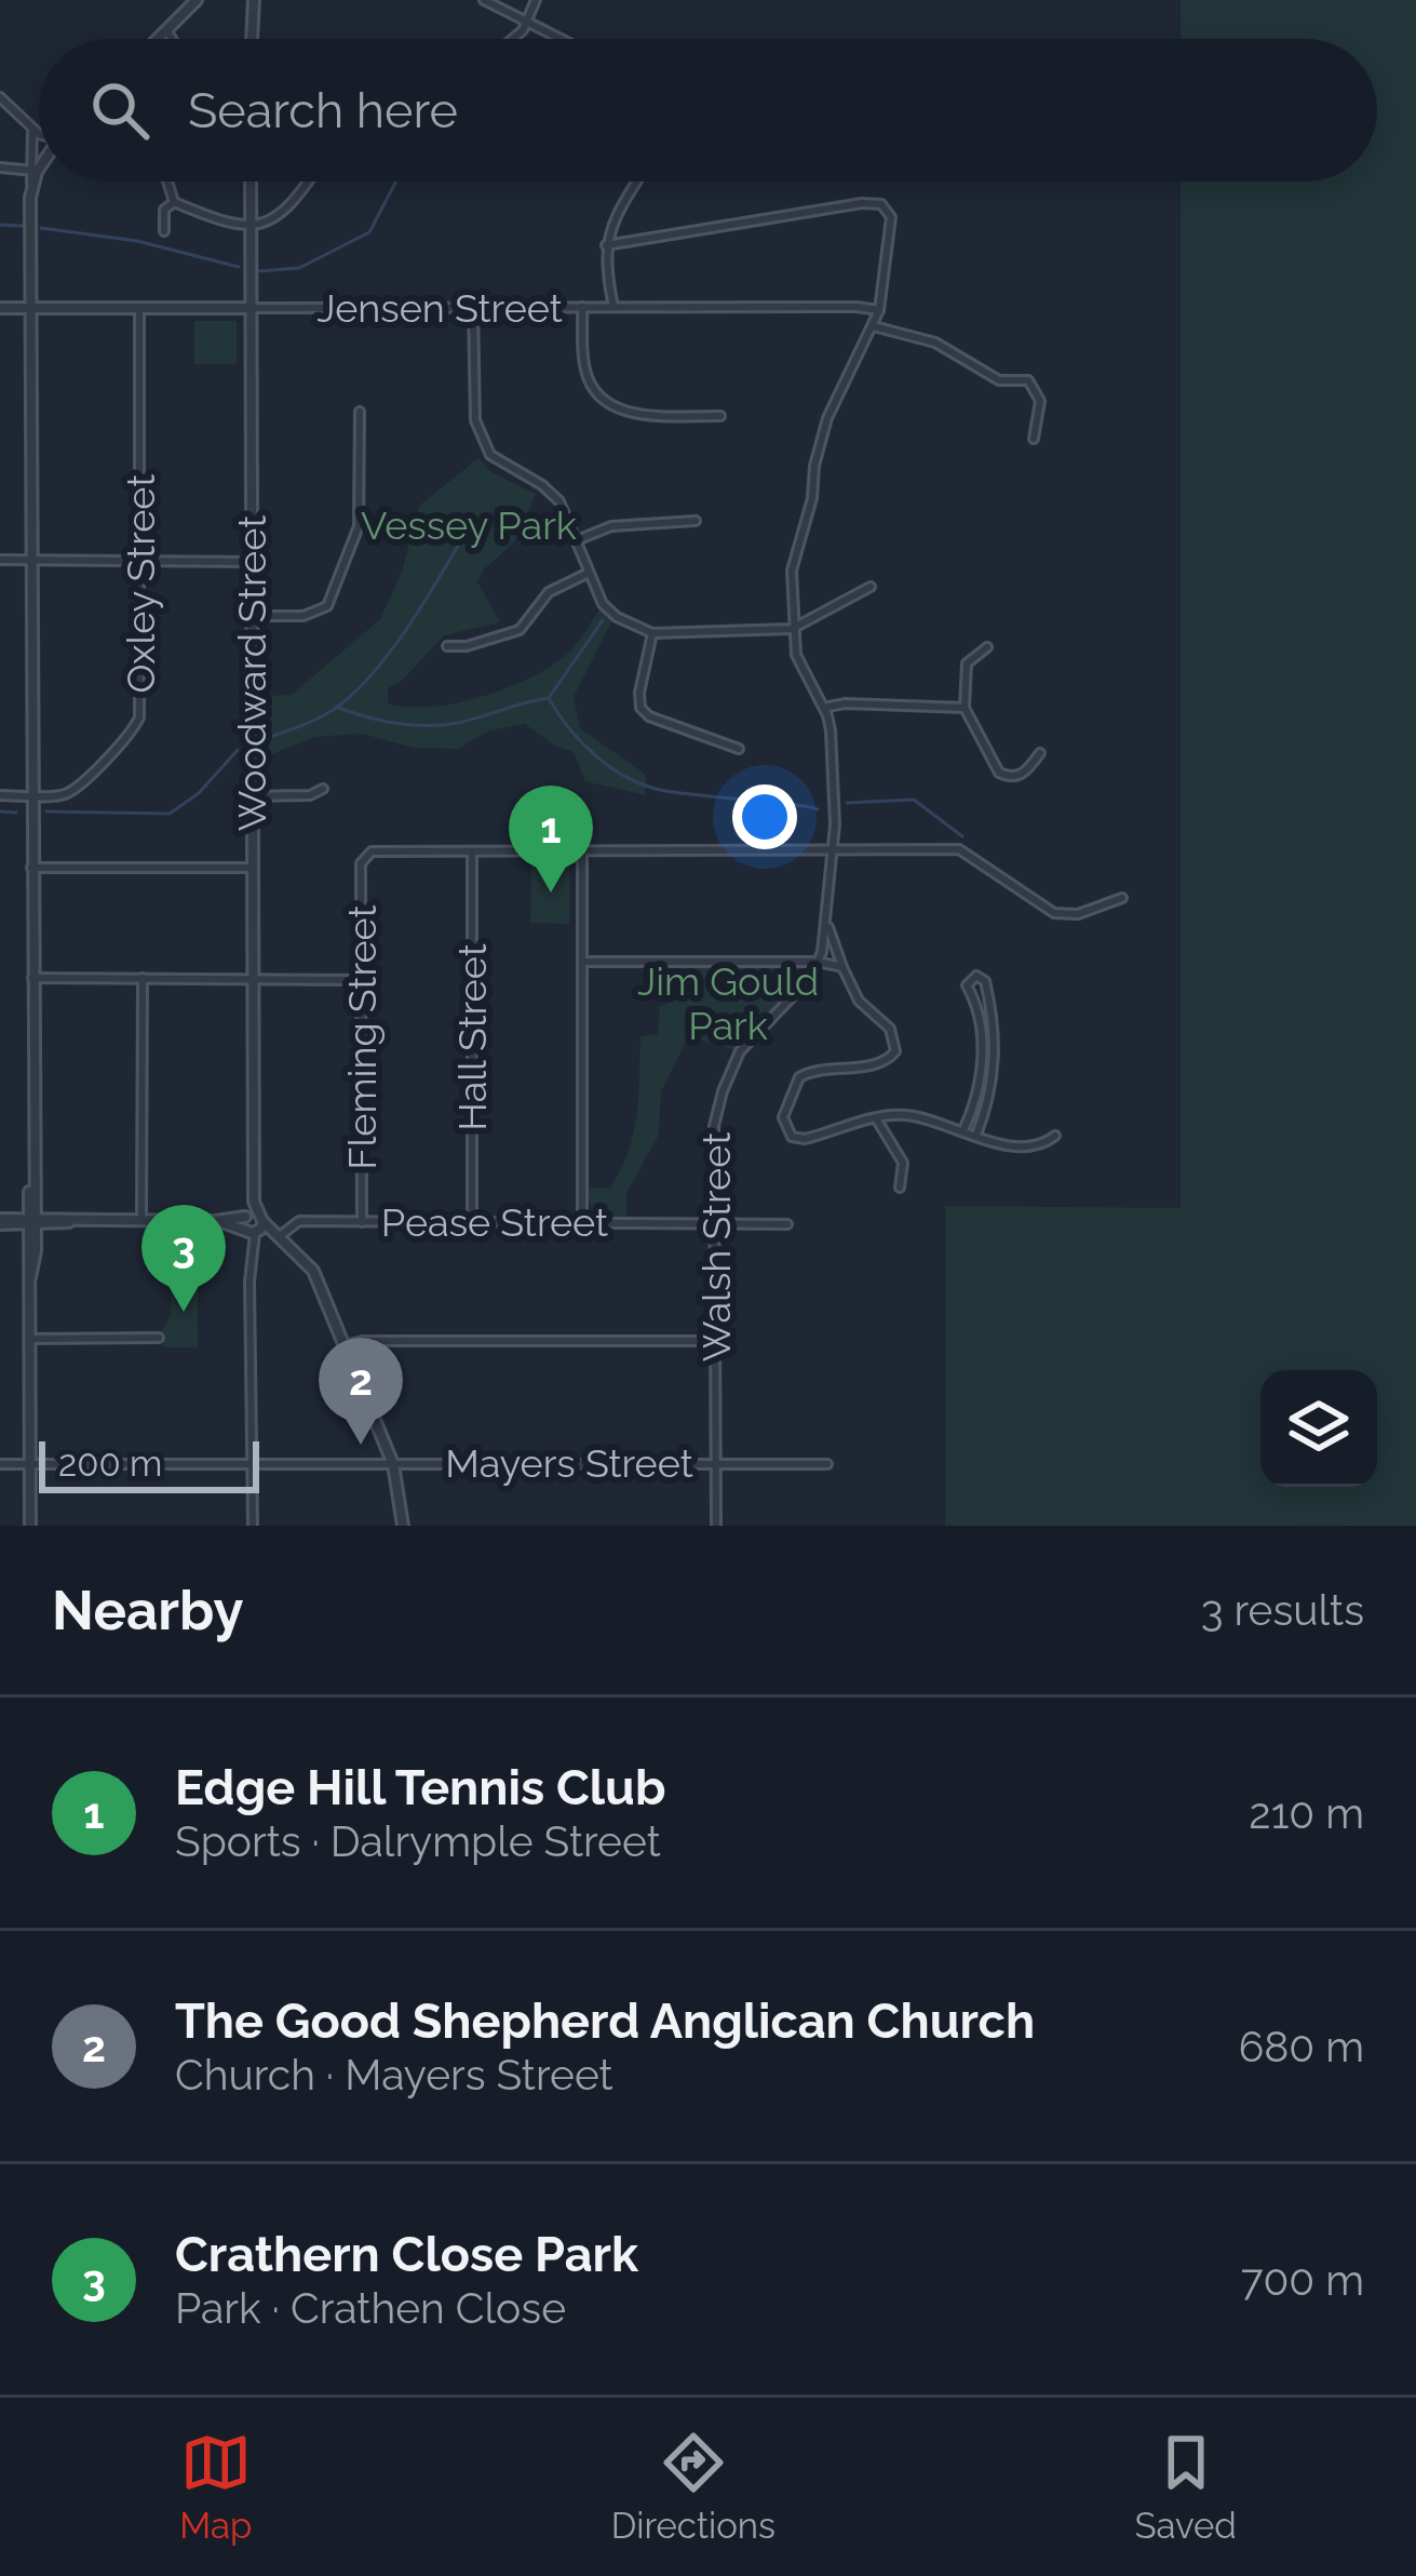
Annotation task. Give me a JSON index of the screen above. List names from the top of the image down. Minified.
{"streets":{"street":["Jensen Street","Oxley Street","Woodward Street","Fleming Street","Hall Street","Pease Street","Walsh Street","Mayers Street"]},"crossings":[["Jensen Street","Oxley Street"],["Jensen Street","Woodward Street"],["Fleming Street","Hall Street"],["Fleming Street","Pease Street"],["Hall Street","Pease Street"],["Pease Street","Walsh Street"],["Walsh Street","Mayers Street"]],"parks":["Vessey Park","Jim Gould Park"],"scale_bar":"200 m","page":{"search":"Search here","pins":["1","3","2"],"scale":"200 m","heading":["Nearby","3 results"],"list":[{"mark":"1","name":"Edge Hill Tennis Club","note":"Sports · Dalrymple Street","value":"210 m"},{"mark":"2","name":"The Good Shepherd Anglican Church","note":"Church · Mayers Street","value":"680 m"},{"mark":"3","name":"Crathern Close Park","note":"Park · Crathen Close","value":"700 m"}],"nav":["Map","Directions","Saved"]}}
